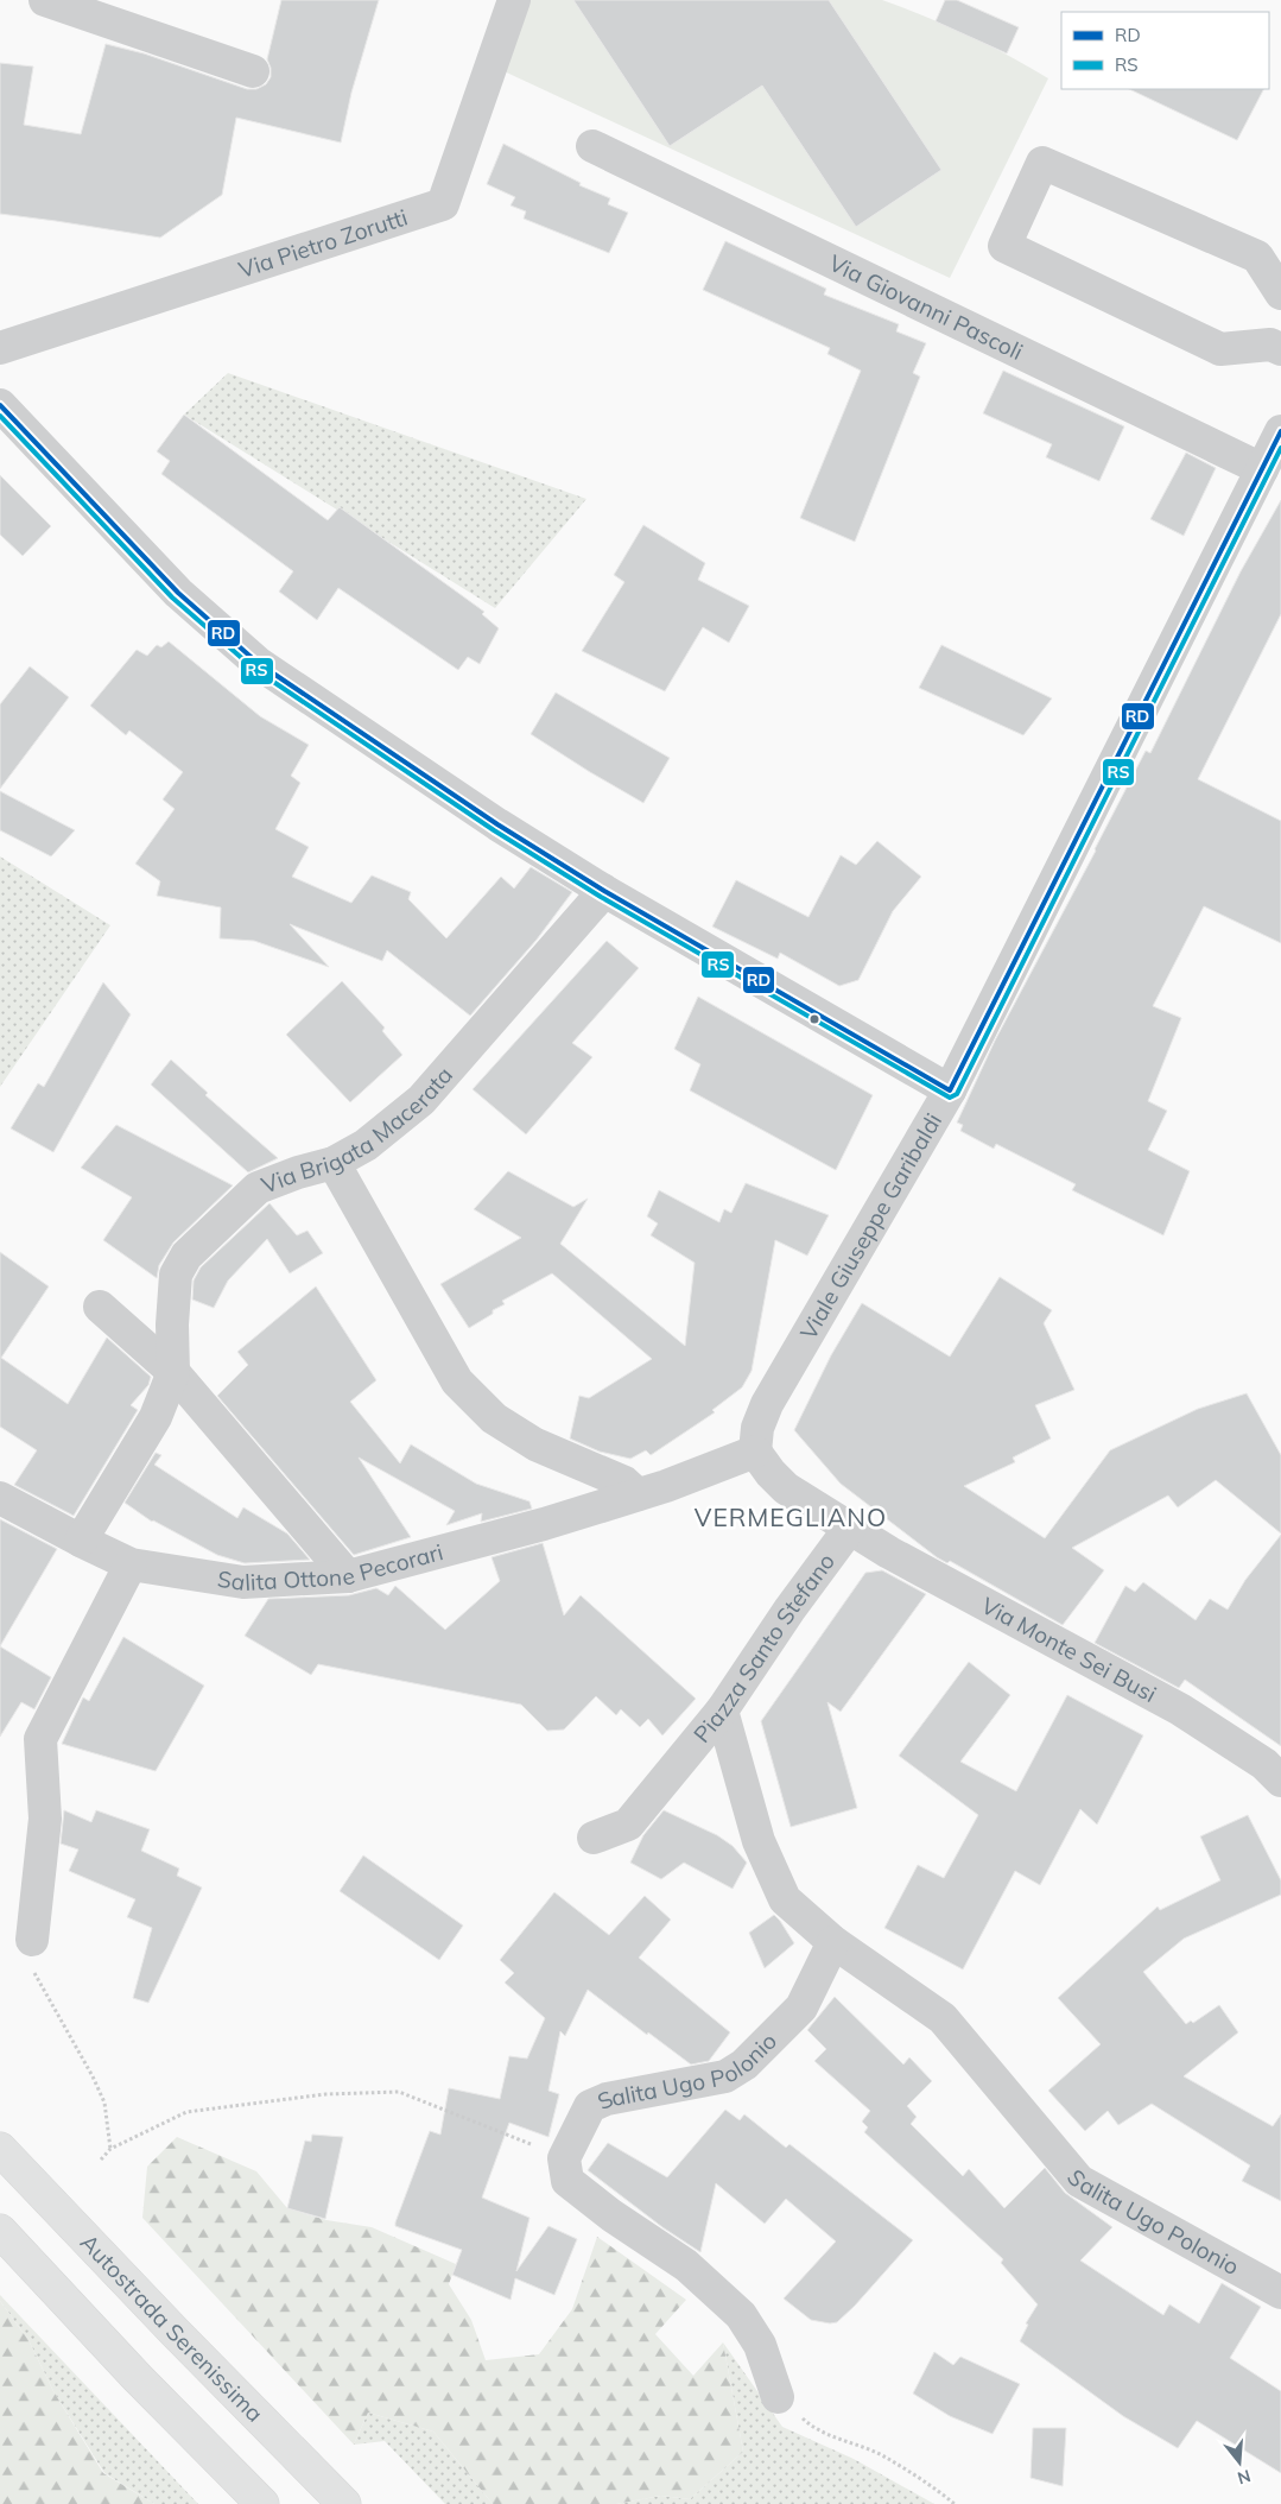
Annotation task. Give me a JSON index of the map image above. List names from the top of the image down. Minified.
{"streets":{"highway":["Autostrada Serenissima"],"street":["Via Pietro Zorutti","Via Giovanni Pascoli","Via Brigata Macerata","Viale Giuseppe Garibaldi","Salita Ottone Pecorari","Piazza Santo Stefano","Via Monte Sei Busi","Salita Ugo Polonio"]},"crossings":[["Via Giovanni Pascoli","Viale Giuseppe Garibaldi"],["Via Brigata Macerata","Salita Ottone Pecorari"],["Piazza Santo Stefano","Via Monte Sei Busi"],["Piazza Santo Stefano","Salita Ugo Polonio"]],"districts":["VERMEGLIANO"],"lines":["transit line RD","transit line RS"],"legend":["RD","RS"],"north":"bottom"}
